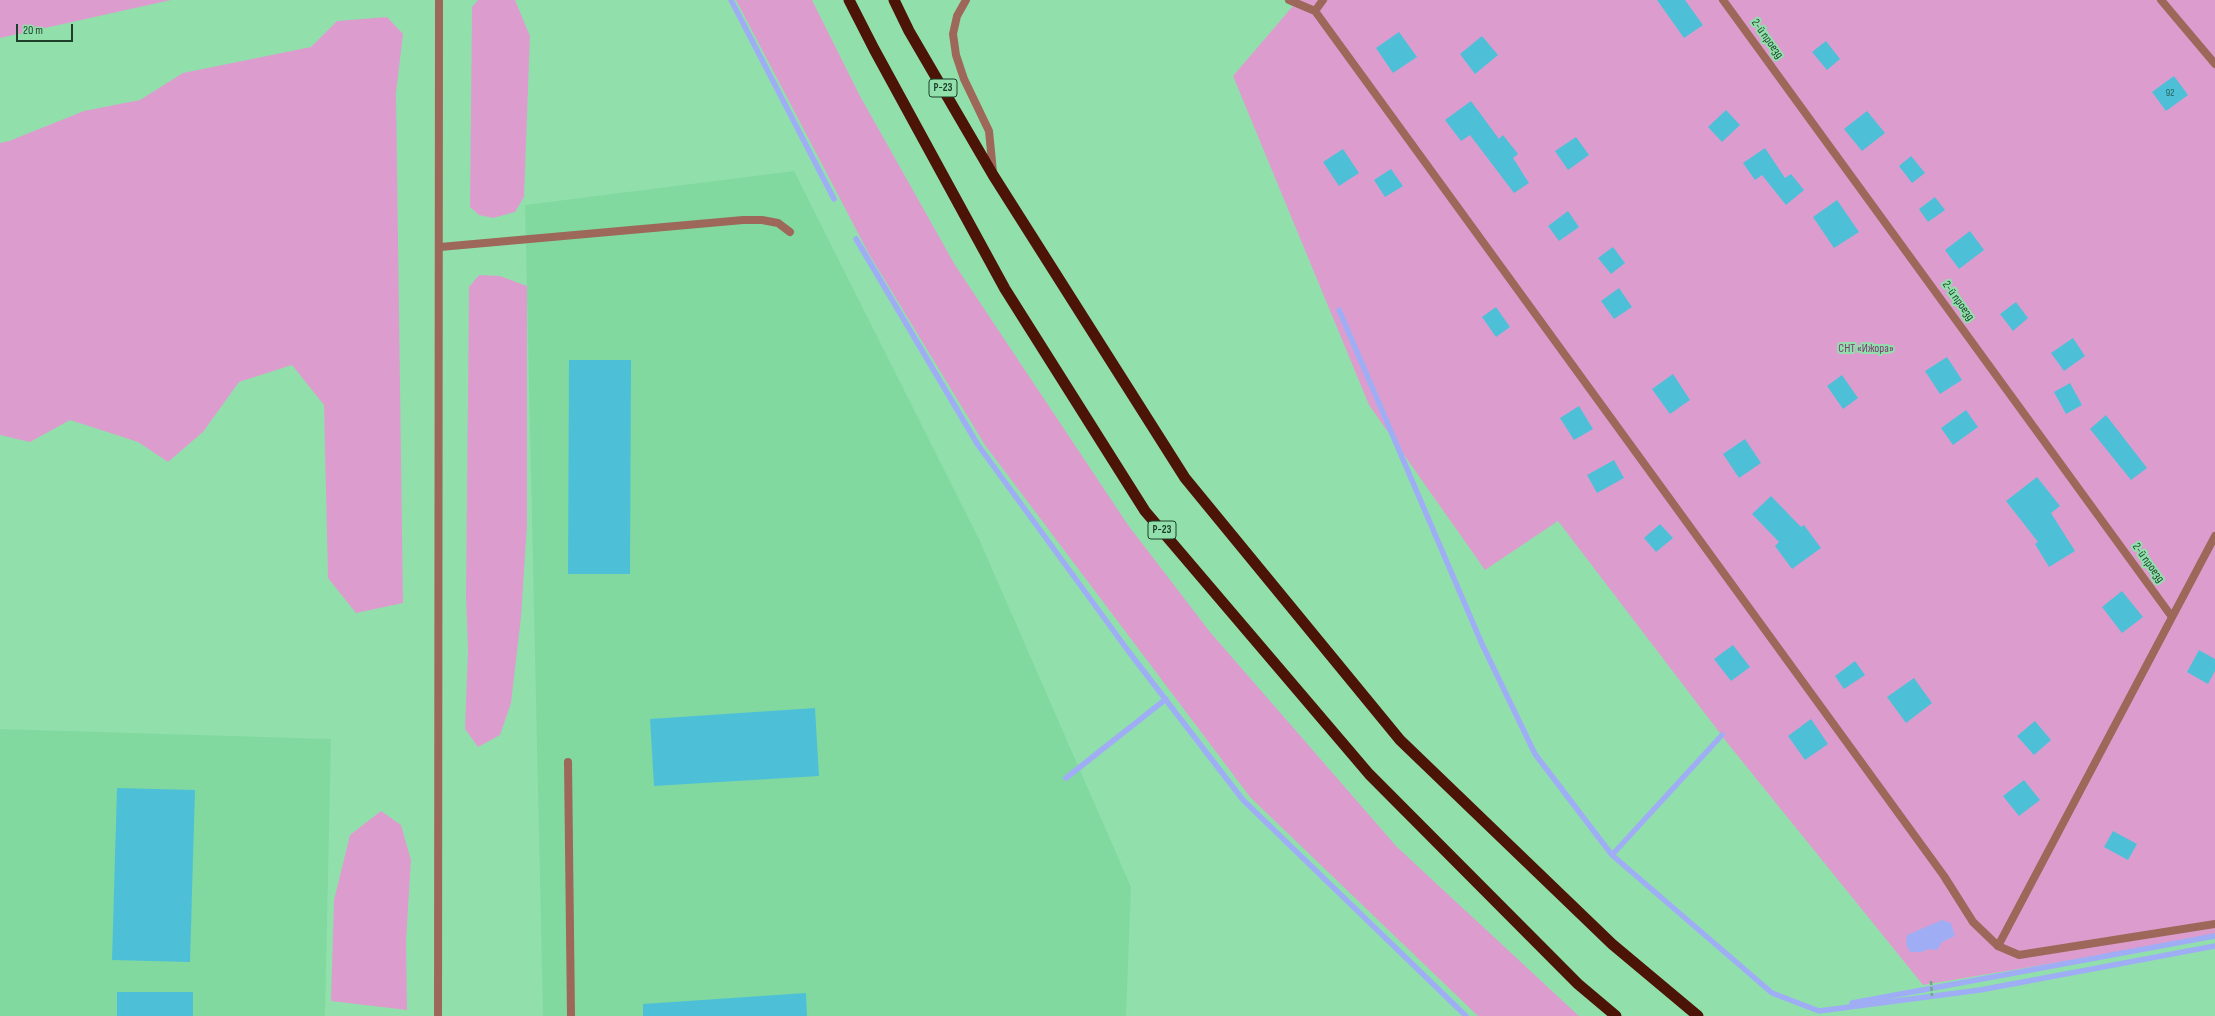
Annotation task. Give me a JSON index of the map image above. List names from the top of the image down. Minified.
{"streets":{"highway":["Р-23"],"street":["2-й проезд"]},"parks":["СНТ «Ижора»"],"house_numbers":["92"],"scale_bar":"20 m"}
